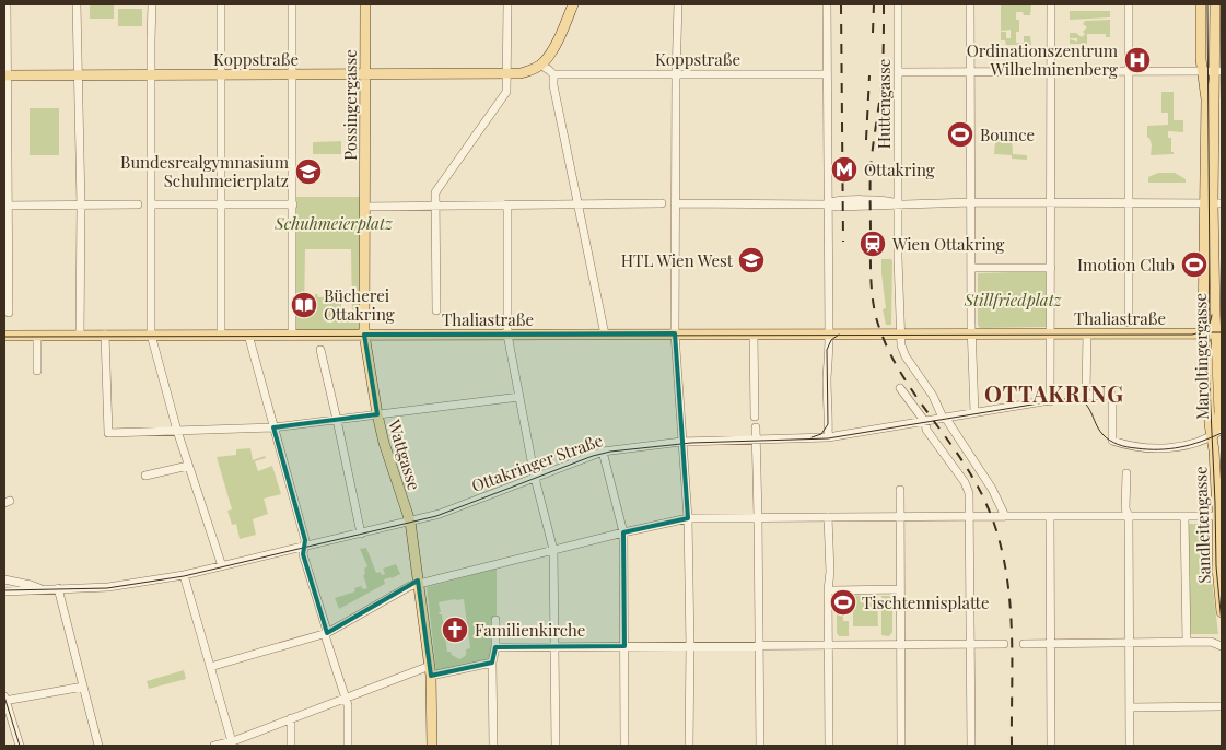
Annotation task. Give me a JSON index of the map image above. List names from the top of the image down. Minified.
{"streets":{"main road":["Koppstraße","Possingergasse","Thaliastraße","Maroltingergasse","Wattgasse","Sandleitengasse"],"street":["Huttengasse","Ottakringer Straße"]},"crossings":[["Koppstraße","Possingergasse"],["Huttengasse","Thaliastraße"],["Huttengasse","Ottakringer Straße"],["Thaliastraße","Maroltingergasse"],["Thaliastraße","Wattgasse"],["Thaliastraße","Ottakringer Straße"],["Maroltingergasse","Sandleitengasse"],["Wattgasse","Ottakringer Straße"]],"districts":["OTTAKRING"],"parks":["Schuhmeierplatz","Stillfriedplatz"],"places":{"hospital":["Ordinationszentrum Wilhelminenberg"],"sports":["Bounce","Imotion Club","Tischtennisplatte"],"metro station":["Ottakring"],"school or university":["Bundesrealgymnasium Schuhmeierplatz","HTL Wien West"],"station":["Wien Ottakring"],"library":["Bücherei Ottakring"],"church":["Familienkirche"]}}
